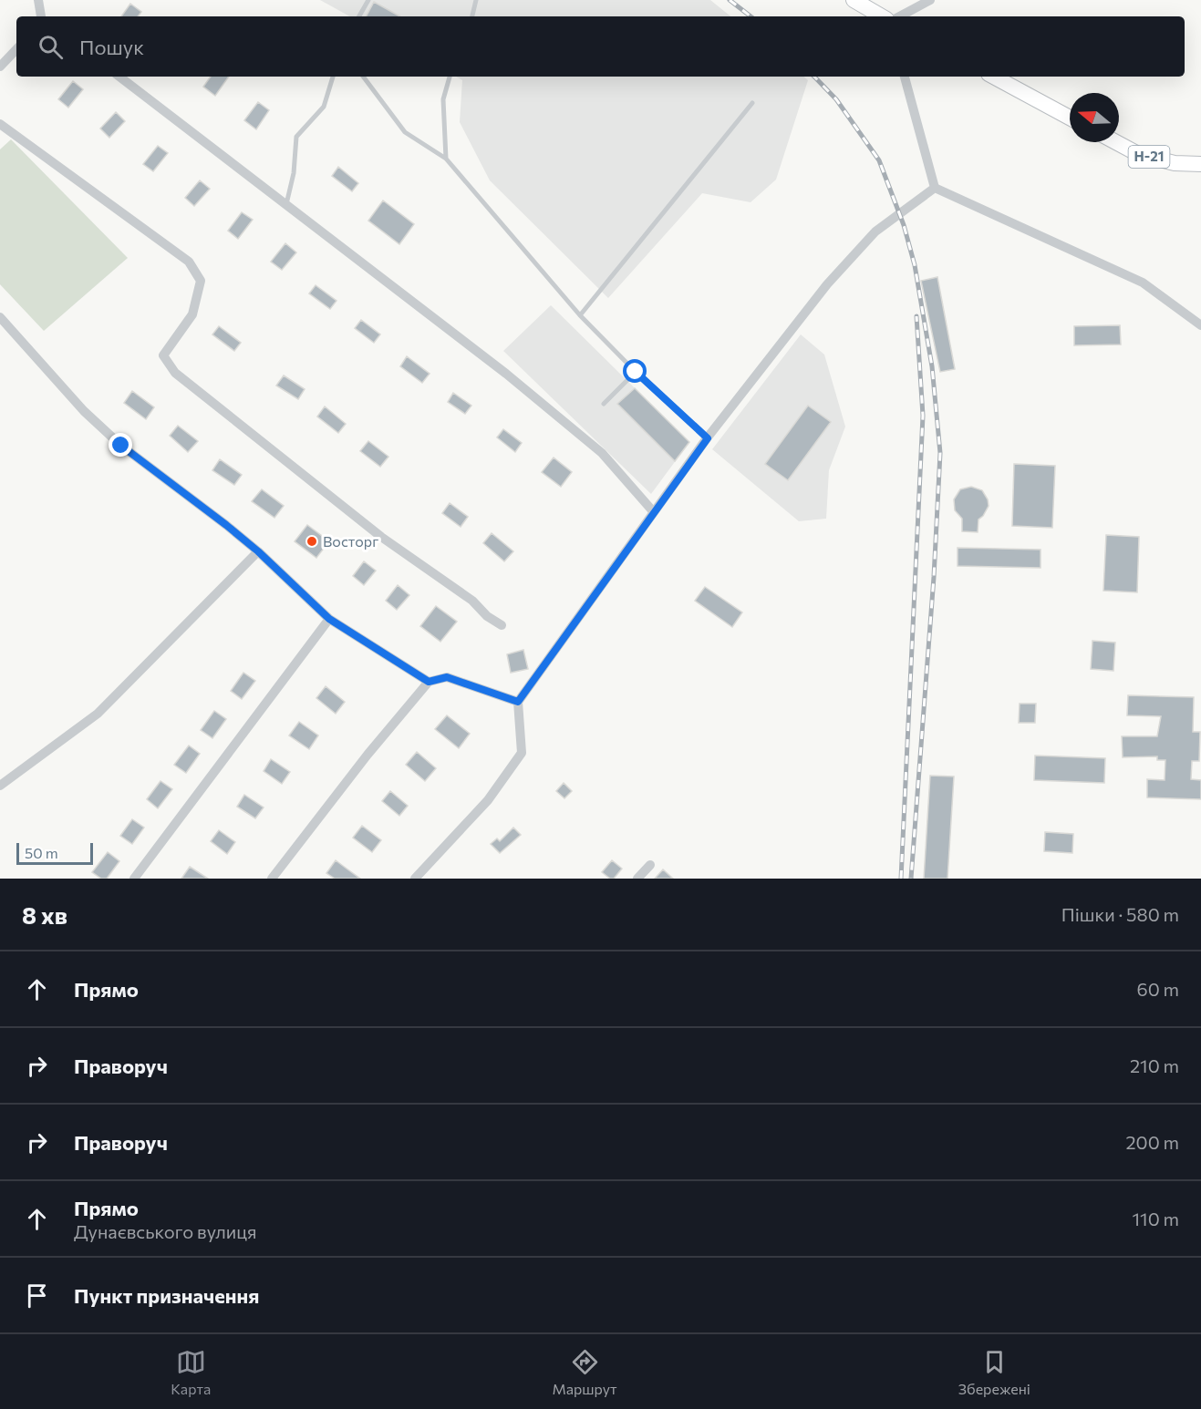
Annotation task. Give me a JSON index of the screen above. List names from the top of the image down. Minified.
{"streets":{"main road":["Н-21"]},"places":["Восторг"],"scale_bar":"50 m","north":"left","page":{"search":"Пошук","scale":"50 m","heading":["8 хв","Пішки · 580 m"],"list":[["Прямо","60 m"],["Праворуч","210 m"],["Праворуч","200 m"],["Прямо","Дунаєвського вулиця","110 m"],"Пункт призначення"],"nav":["Карта","Маршрут","Збережені"]}}
